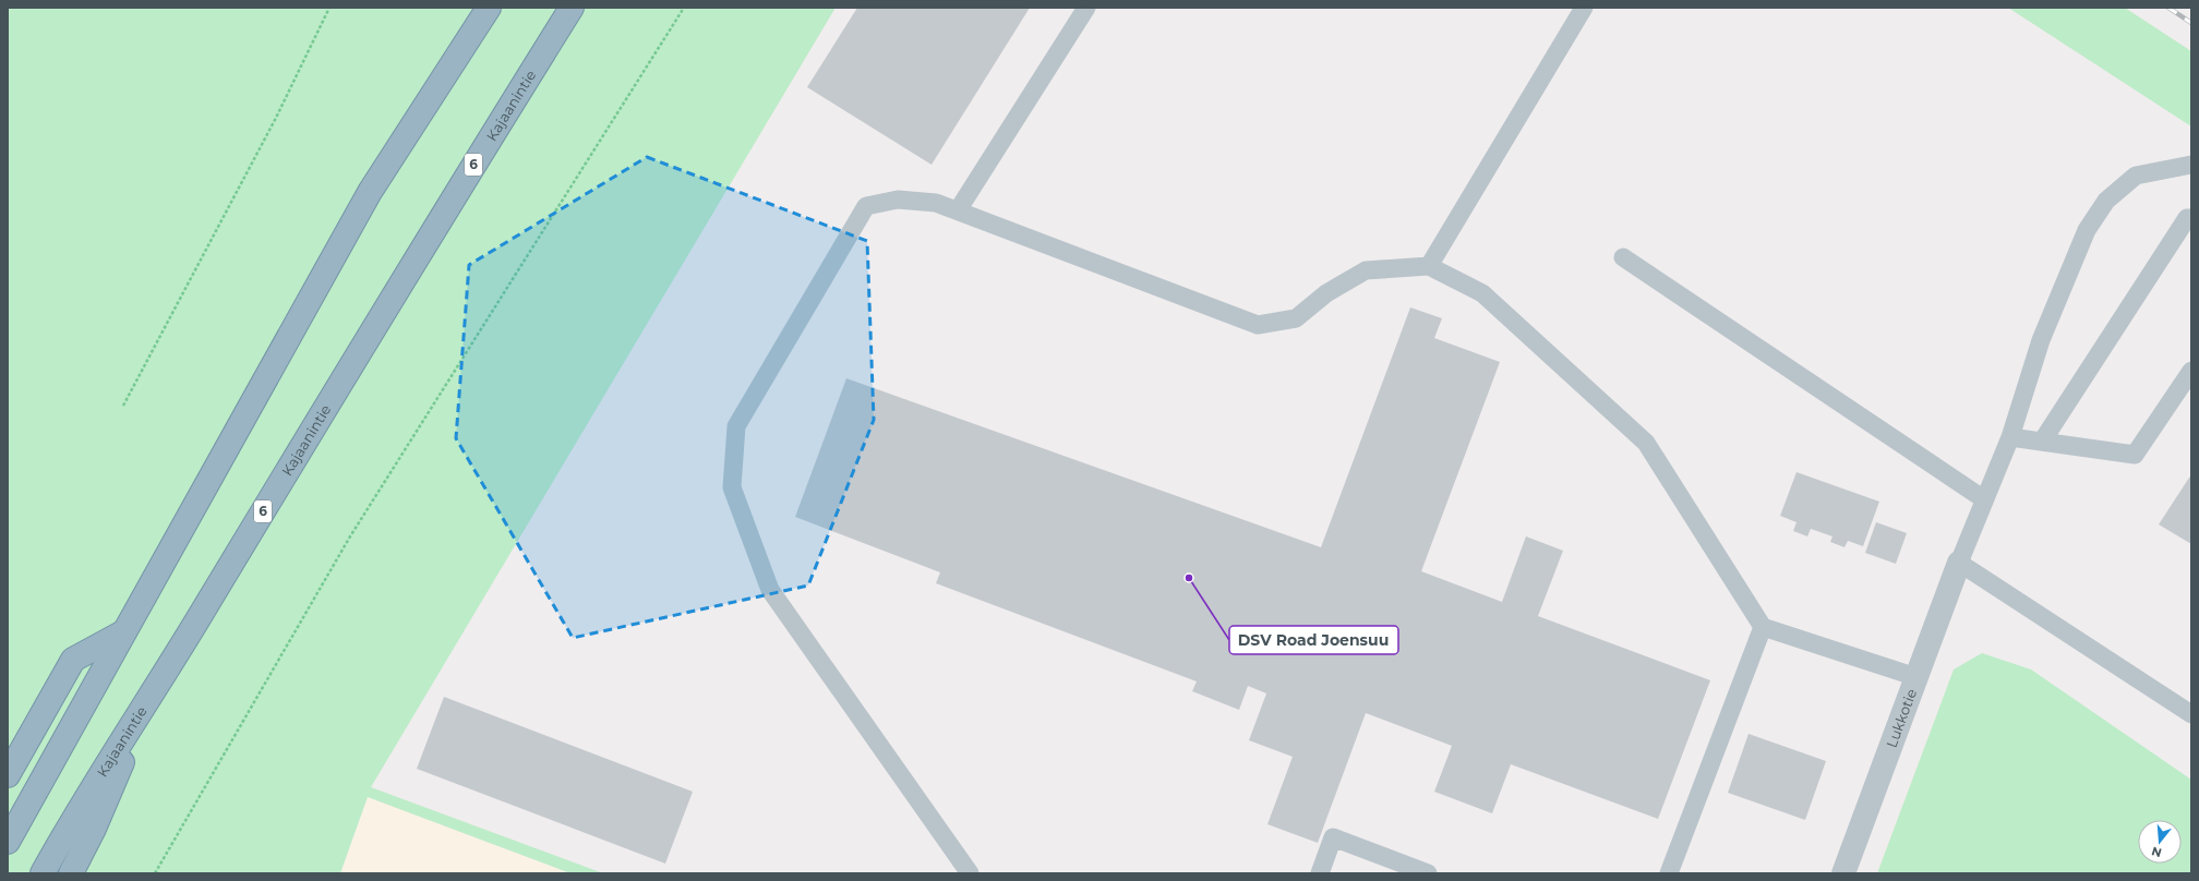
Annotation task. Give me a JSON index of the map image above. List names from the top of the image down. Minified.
{"streets":{"highway":["Kajaanintie","6"],"street":["Lukkotie"]},"crossings":[["Kajaanintie","6"]],"places":["DSV Road Joensuu"],"north":"bottom"}
